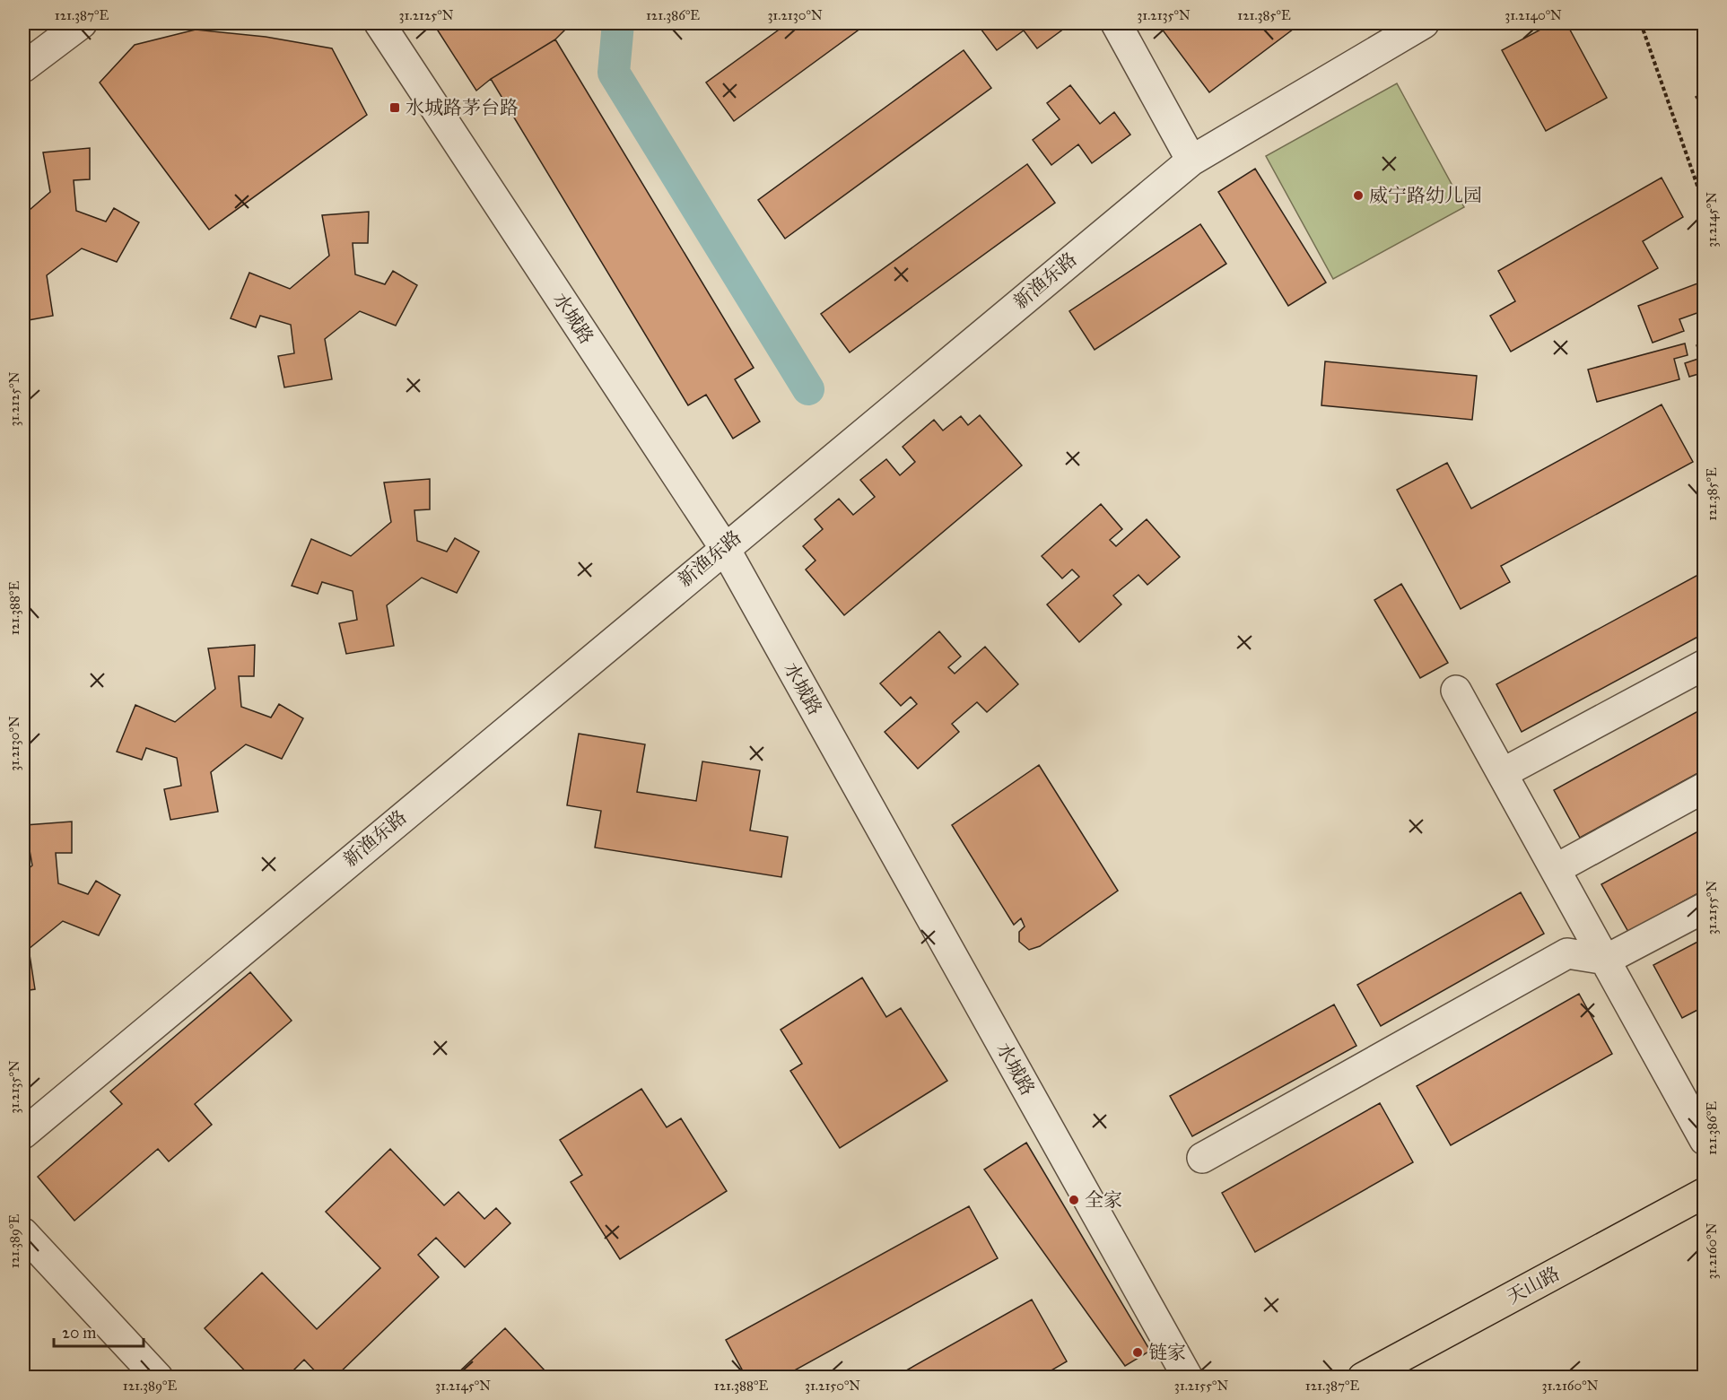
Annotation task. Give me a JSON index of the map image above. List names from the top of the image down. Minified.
{"streets":{"main road":["天山路"],"street":["新渔东路","水城路"]},"crossings":[["新渔东路","水城路"]],"places":{"transit":["水城路茅台路"],"other":["威宁路幼儿园","全家","链家"]},"scale_bar":"20 m","coordinates":["121.387°E","31.2125°N","121.386°E","31.2130°N","31.2135°N","121.385°E","31.2140°N","31.2145°N","121.388°E","31.2155°N","121.389°E","31.2160°N","31.2150°N"]}
